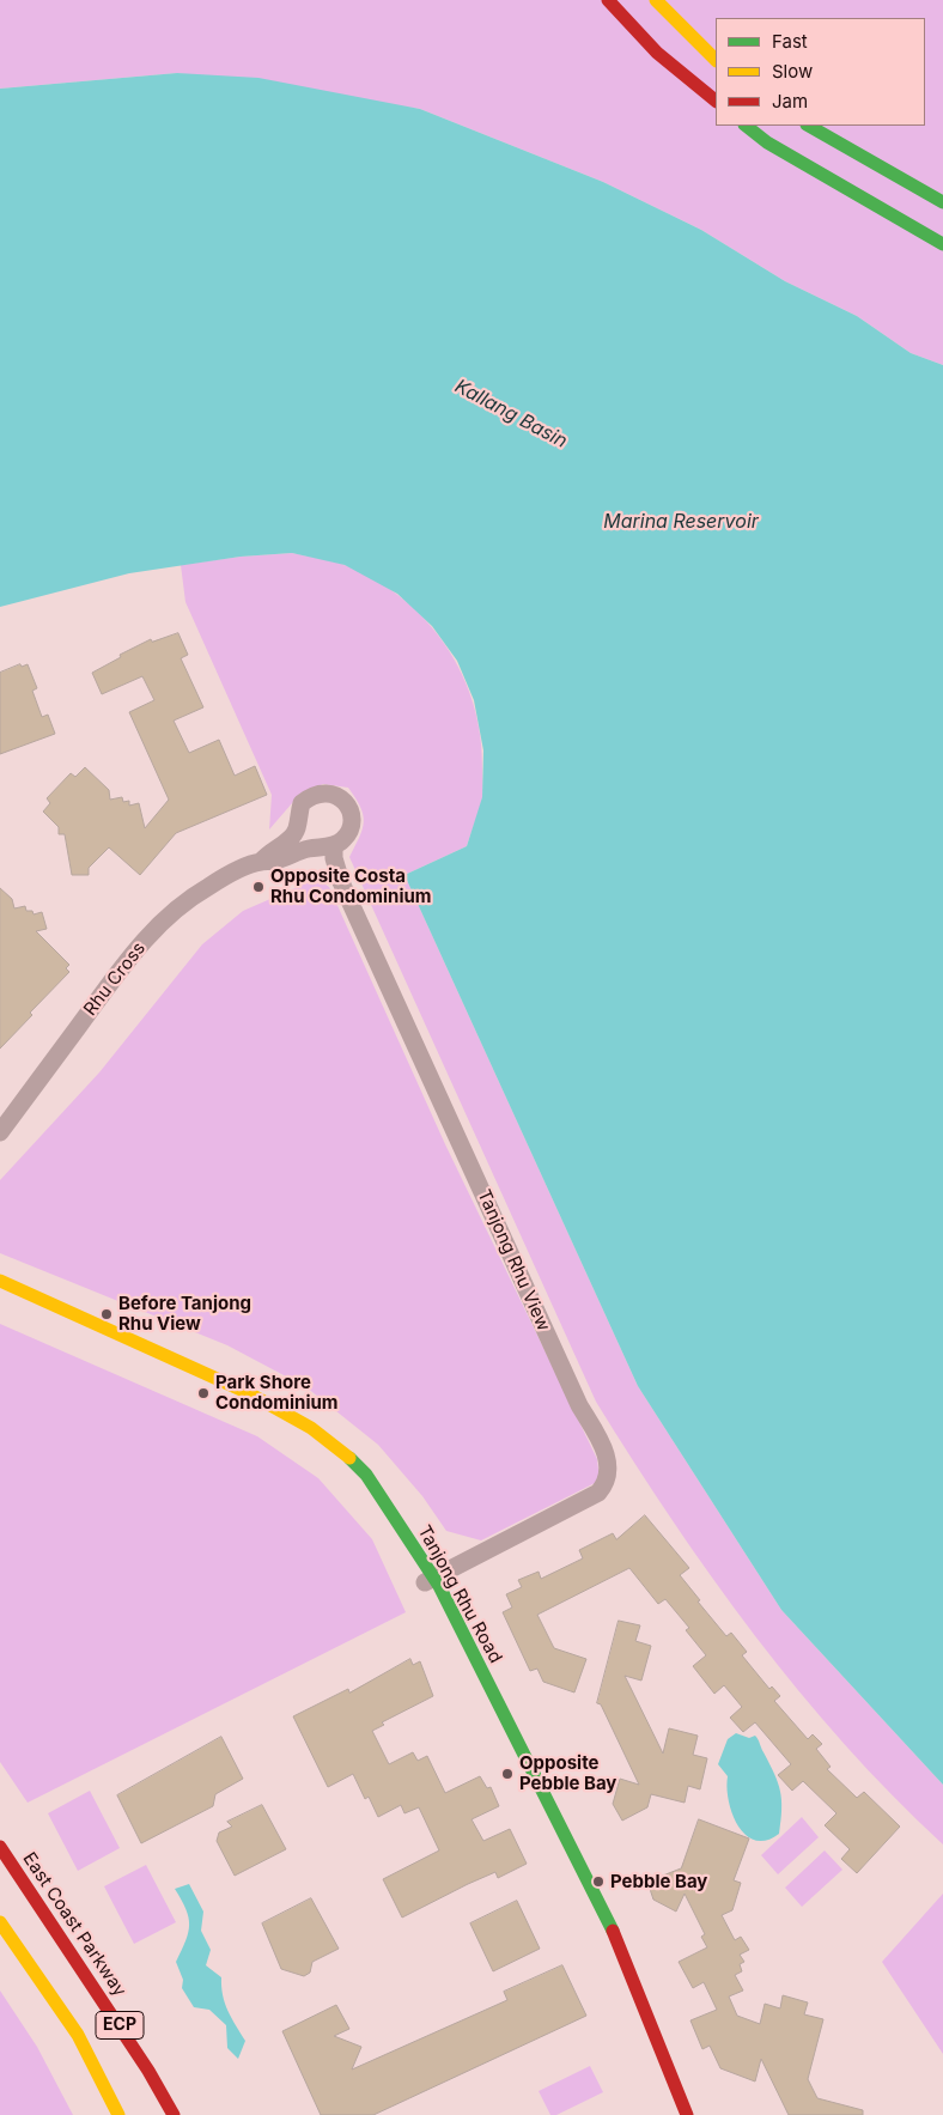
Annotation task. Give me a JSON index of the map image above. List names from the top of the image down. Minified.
{"streets":{"main road":["Tanjong Rhu Road","East Coast Parkway","ECP"],"street":["Rhu Cross","Tanjong Rhu View"]},"crossings":[["Rhu Cross","Tanjong Rhu View"],["Tanjong Rhu View","Tanjong Rhu Road"]],"water":["Kallang Basin","Marina Reservoir"],"places":["Opposite Costa Rhu Condominium","Before Tanjong Rhu View","Park Shore Condominium","Opposite Pebble Bay","Pebble Bay"],"legend":["Fast","Slow","Jam"]}
